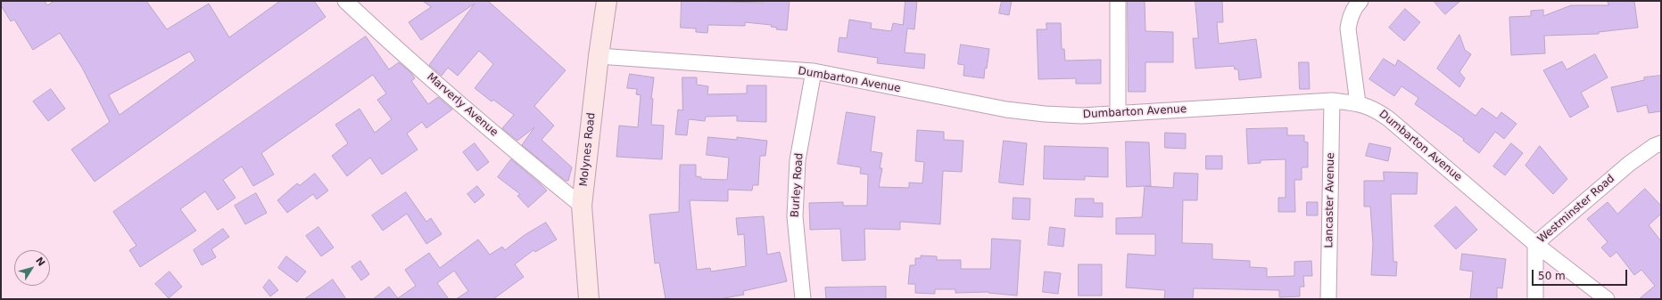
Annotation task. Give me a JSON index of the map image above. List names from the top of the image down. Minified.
{"streets":{"main road":["Molynes Road"],"street":["Dumbarton Avenue","Marverly Avenue","Burley Road","Lancaster Avenue","Westminster Road"]},"crossings":[["Dumbarton Avenue","Molynes Road"],["Dumbarton Avenue","Burley Road"],["Dumbarton Avenue","Lancaster Avenue"],["Dumbarton Avenue","Westminster Road"],["Marverly Avenue","Molynes Road"]],"scale_bar":"50 m","north":"top right"}
